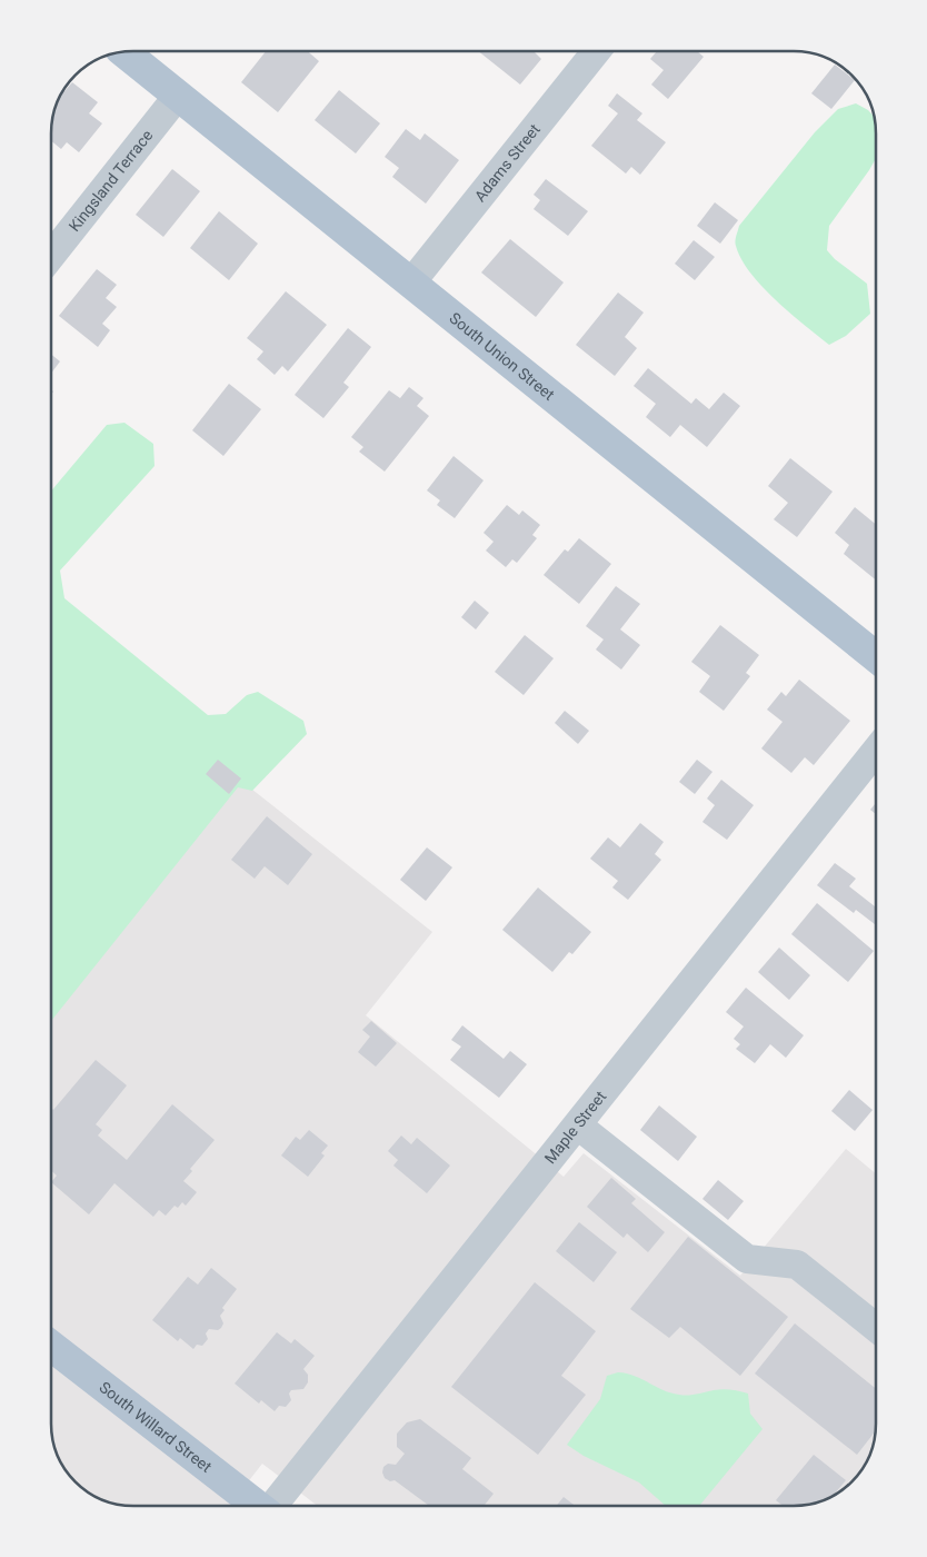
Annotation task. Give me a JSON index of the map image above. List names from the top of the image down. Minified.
{"streets":{"main road":["South Union Street","South Willard Street"],"street":["Adams Street","Kingsland Terrace","Maple Street"]},"crossings":[["Adams Street","South Union Street"],["Kingsland Terrace","South Union Street"]]}
